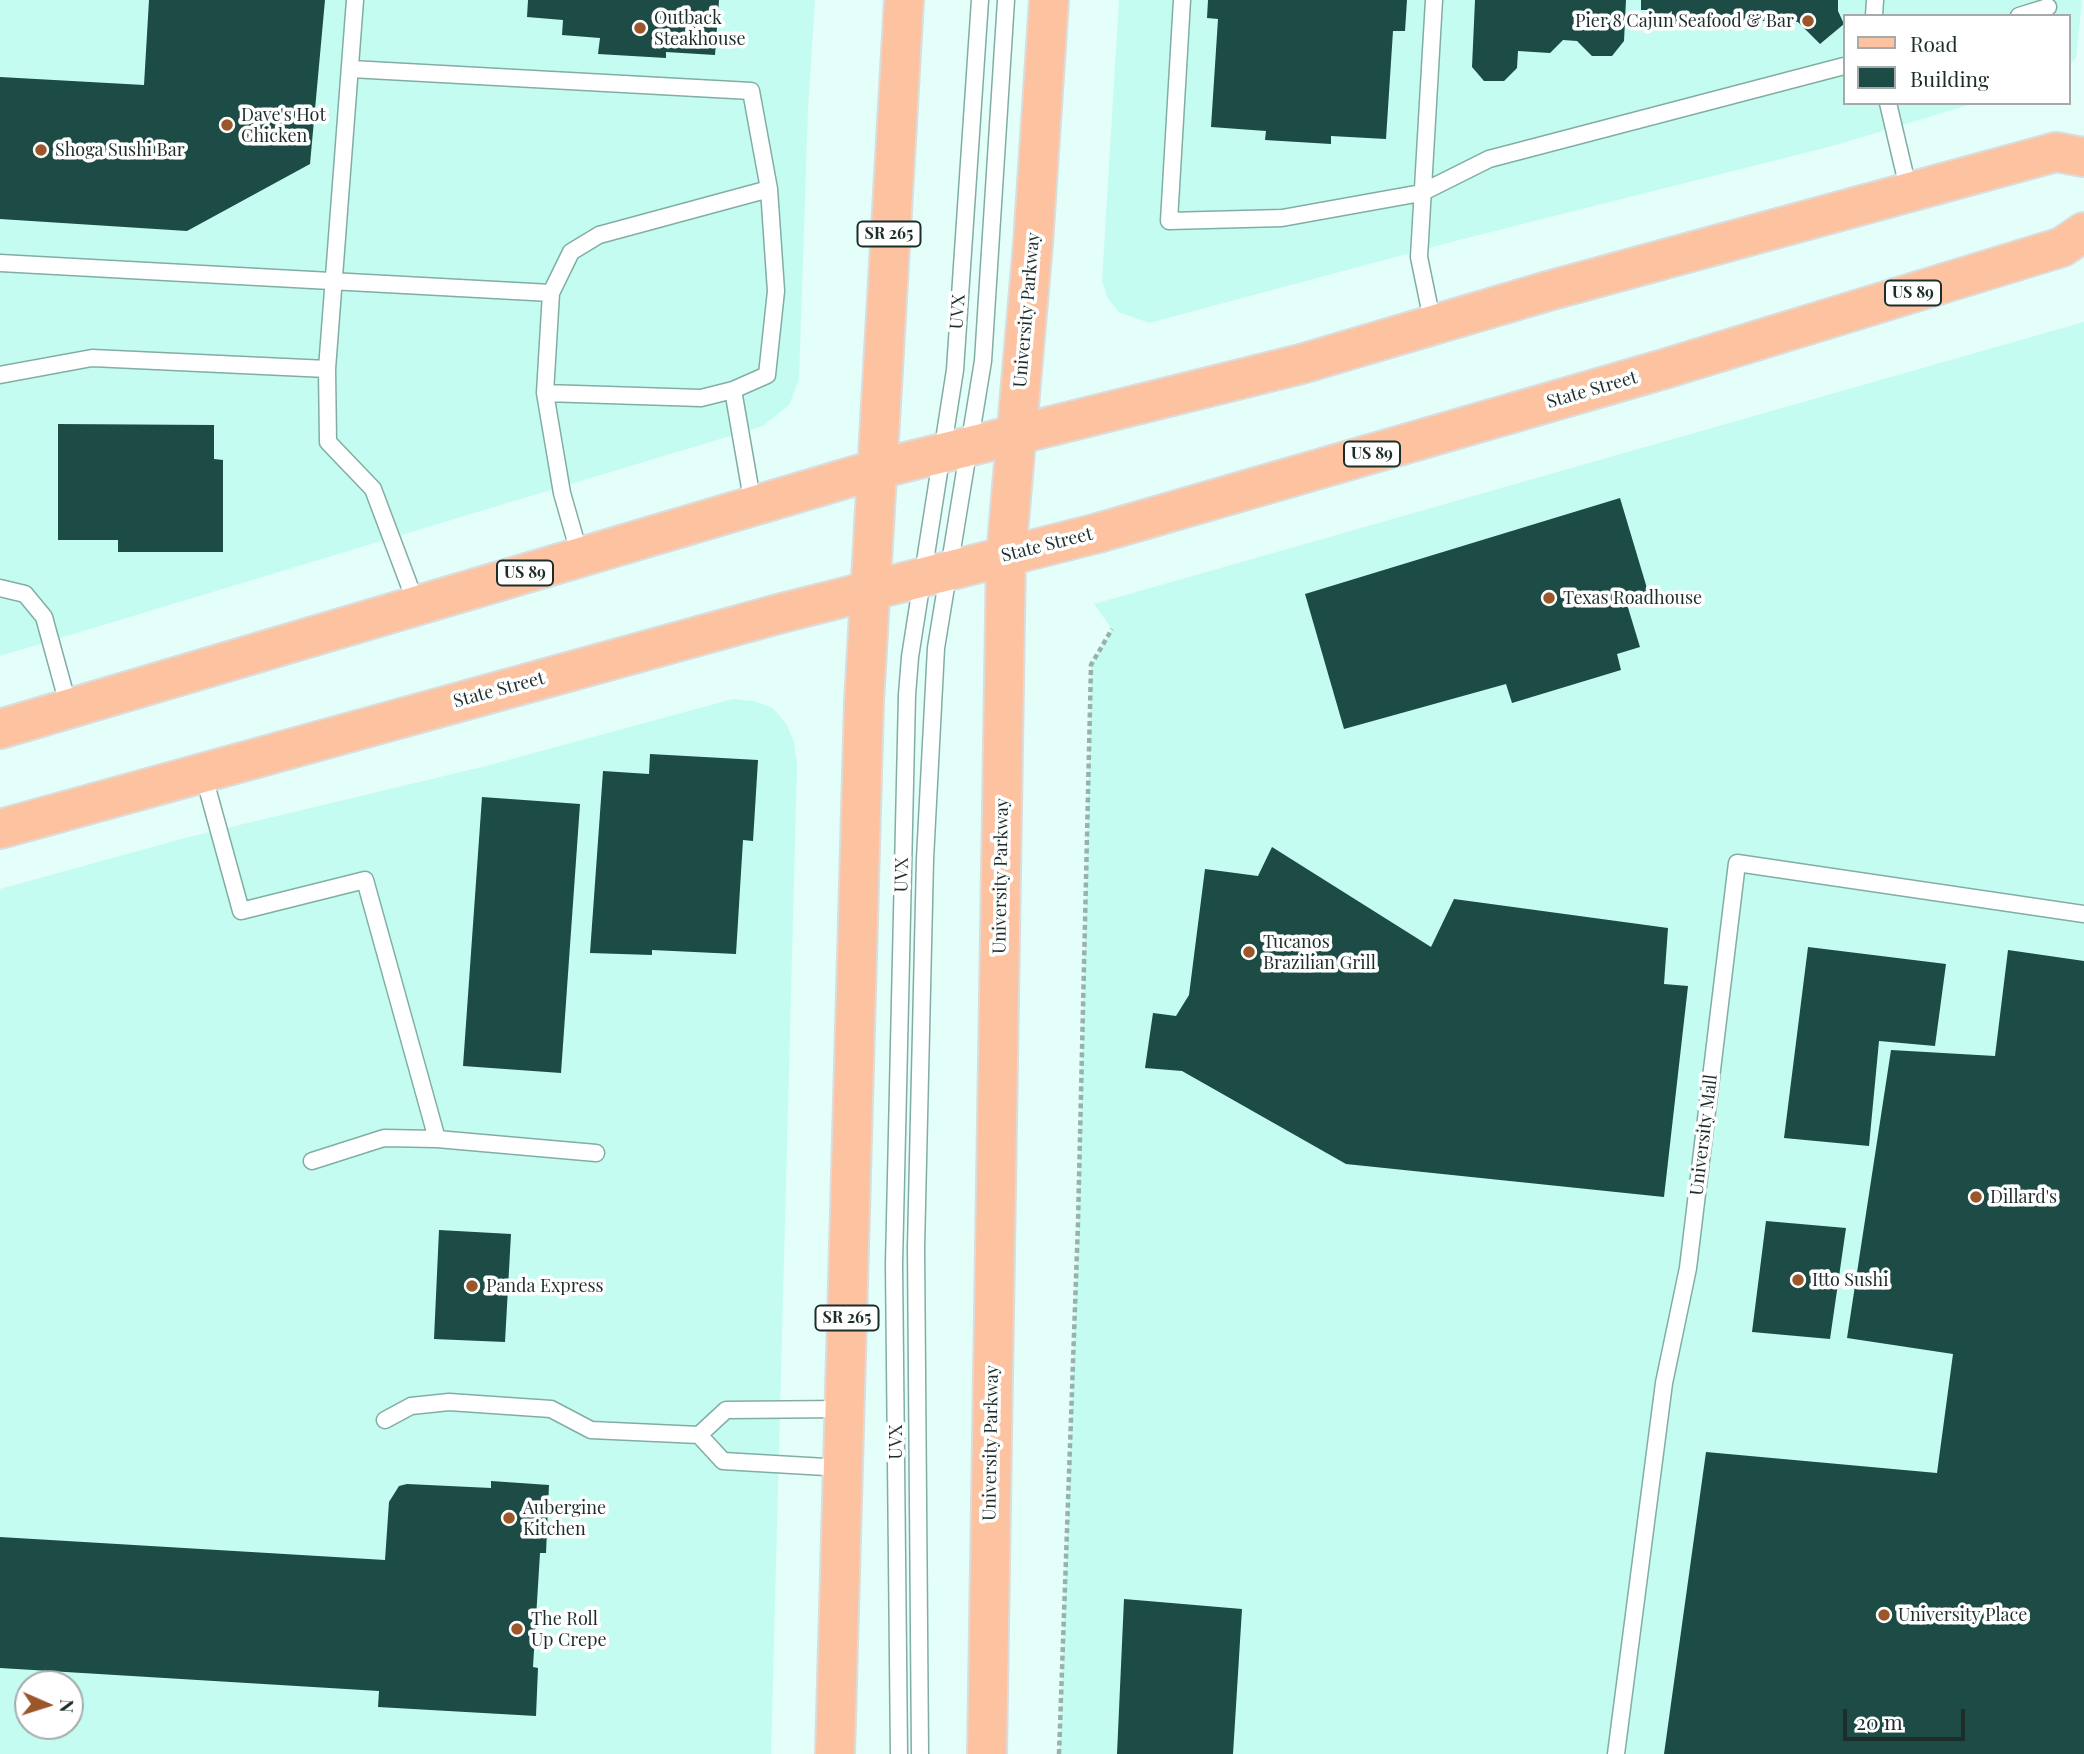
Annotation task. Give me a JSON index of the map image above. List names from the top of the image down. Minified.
{"streets":{"main road":["SR 265","US 89","University Parkway","State Street"],"lane":["UVX","University Mall"]},"crossings":[["SR 265","US 89"],["SR 265","State Street"],["US 89","University Parkway"],["US 89","UVX"],["University Parkway","State Street"],["UVX","State Street"]],"places":["Pier 8 Cajun Seafood & Bar","Outback Steakhouse","Dave's Hot Chicken","Shoga Sushi Bar","Texas Roadhouse","Tucanos Brazilian Grill","Dillard's","Itto Sushi","Panda Express","Aubergine Kitchen","University Place","The Roll Up Crepe"],"legend":["Road","Building"],"scale_bar":"20 m","north":"right"}
